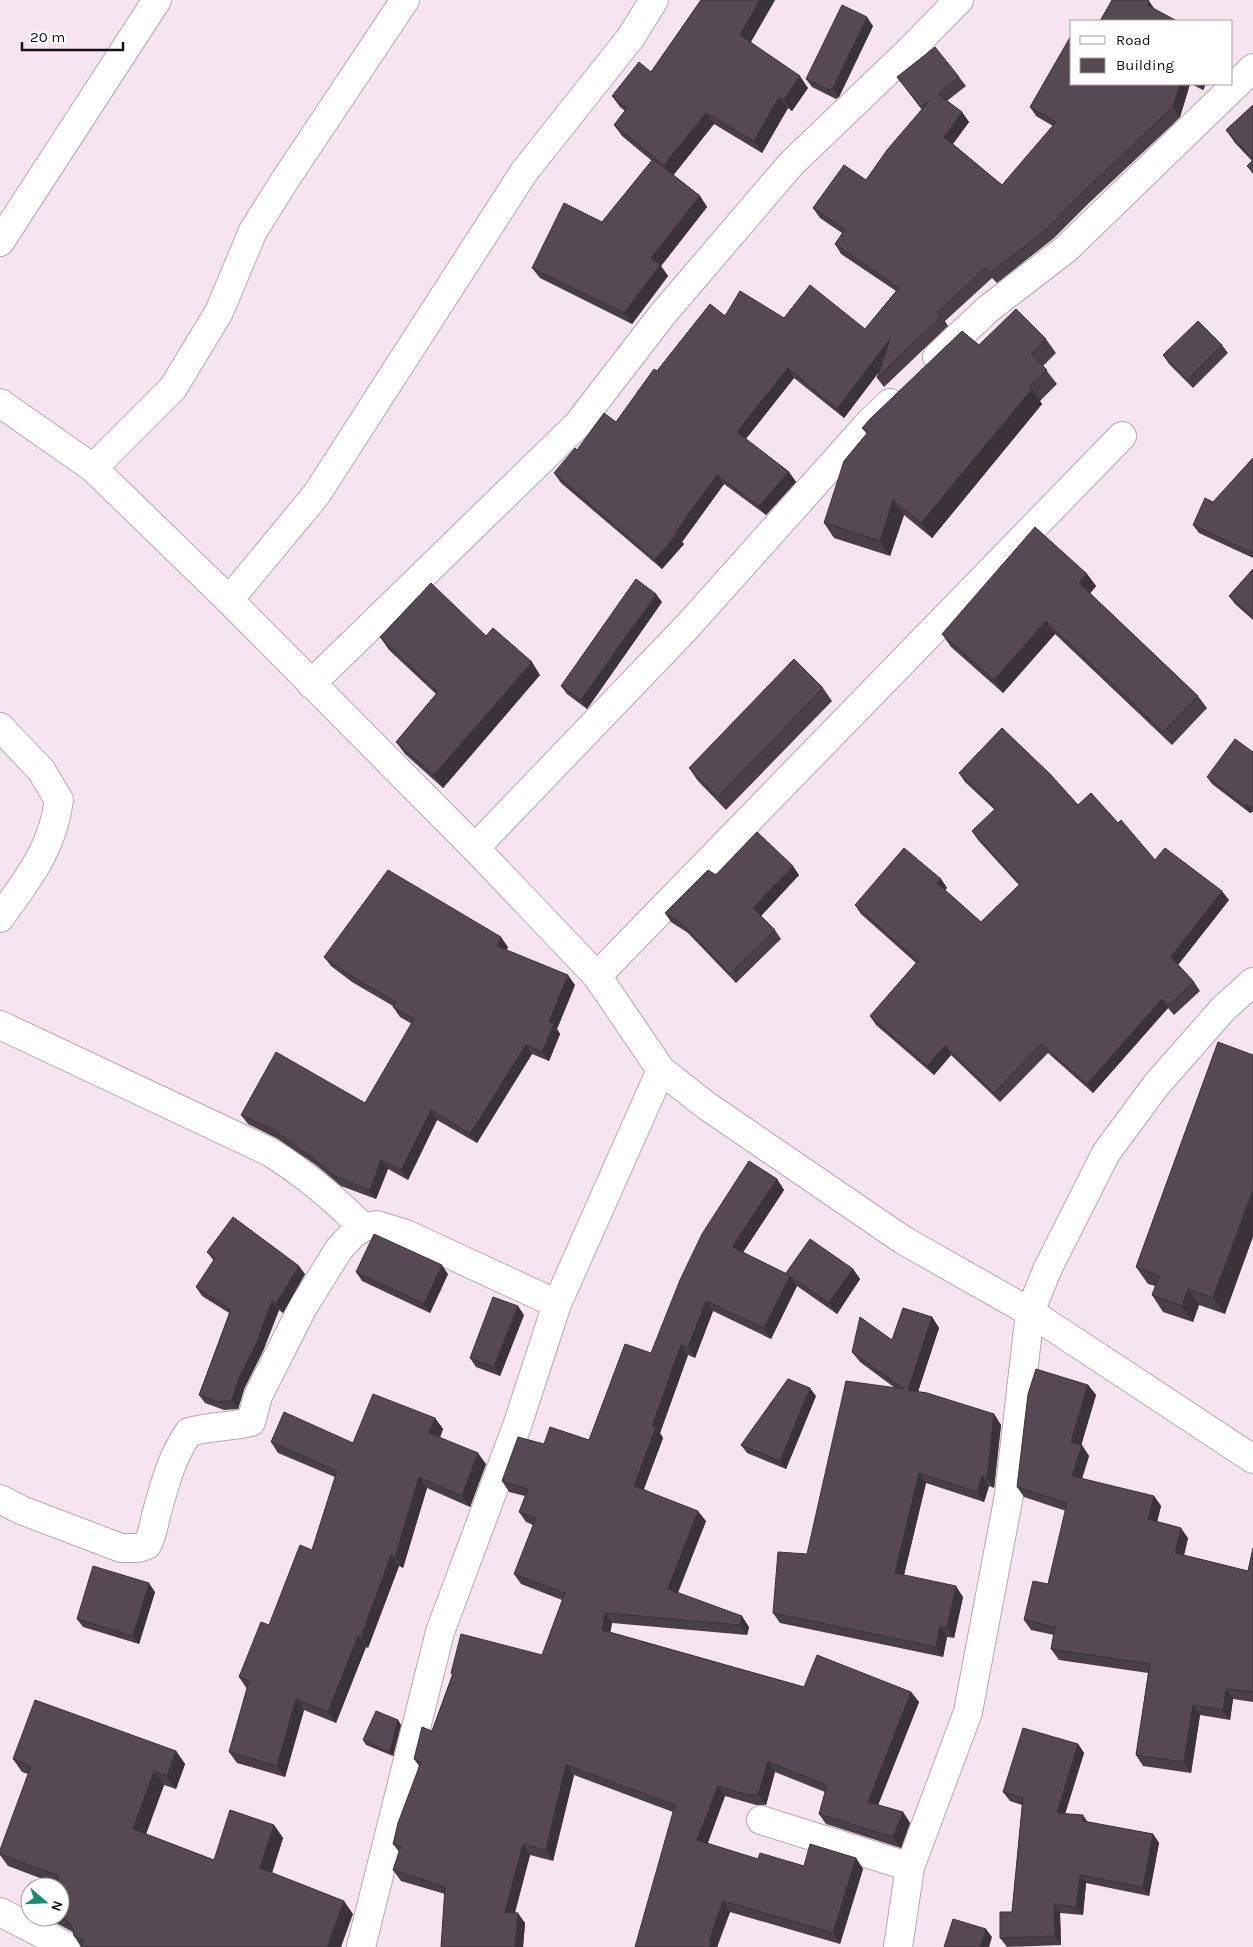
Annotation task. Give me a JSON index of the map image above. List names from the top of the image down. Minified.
{"legend":["Road","Building"],"scale_bar":"20 m","north":"right"}
